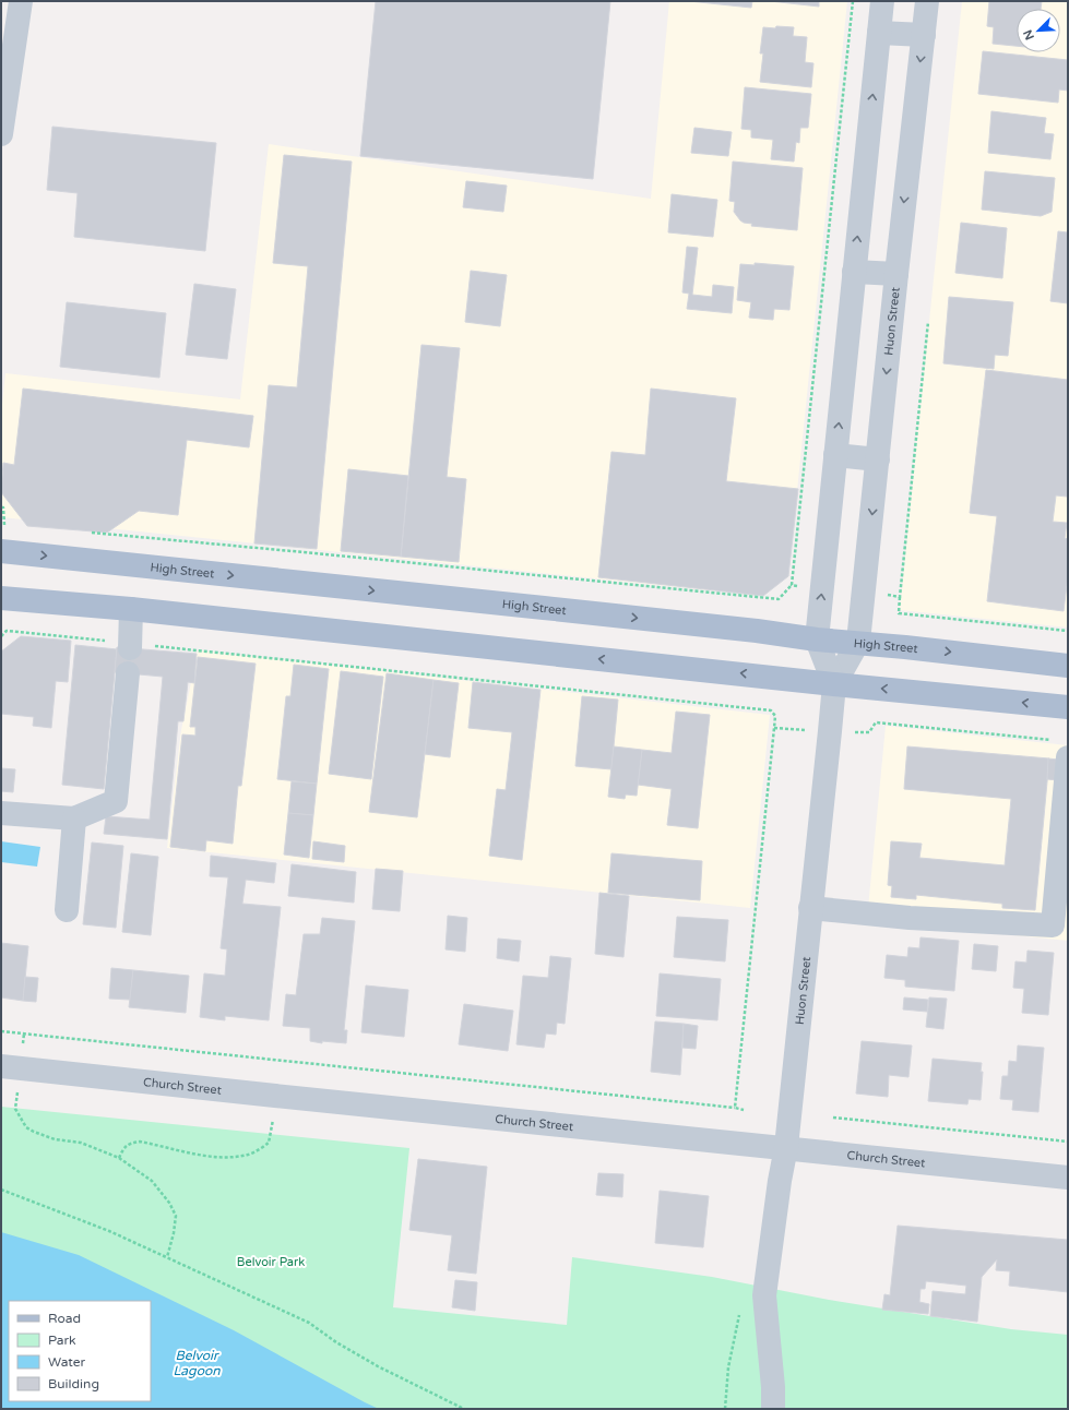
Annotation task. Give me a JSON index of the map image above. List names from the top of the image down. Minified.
{"streets":{"main road":["High Street"],"street":["Huon Street","Church Street"]},"crossings":[["Huon Street","High Street"],["Huon Street","Church Street"]],"water":["Belvoir Lagoon"],"parks":["Belvoir Park"],"legend":["Road","Park","Water","Building"],"north":"bottom left"}
